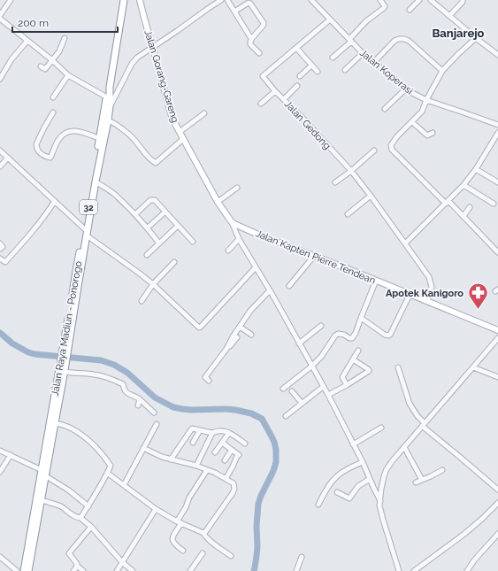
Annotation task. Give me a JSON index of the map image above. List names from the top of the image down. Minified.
{"streets":{"highway":["32","Jalan Raya Madiun - Ponorogo"],"main road":["Jalan Gorang-Gareng","Jalan Kapten Pierre Tendean"],"street":["Jalan Koperasi","Jalan Gedong"]},"crossings":[["Jalan Koperasi","Jalan Gedong"],["Jalan Gorang-Gareng","Jalan Kapten Pierre Tendean"],["Jalan Gedong","Jalan Kapten Pierre Tendean"]],"districts":["Banjarejo"],"places":{"pharmacy":["Apotek Kanigoro"]},"scale_bar":"200 m"}
